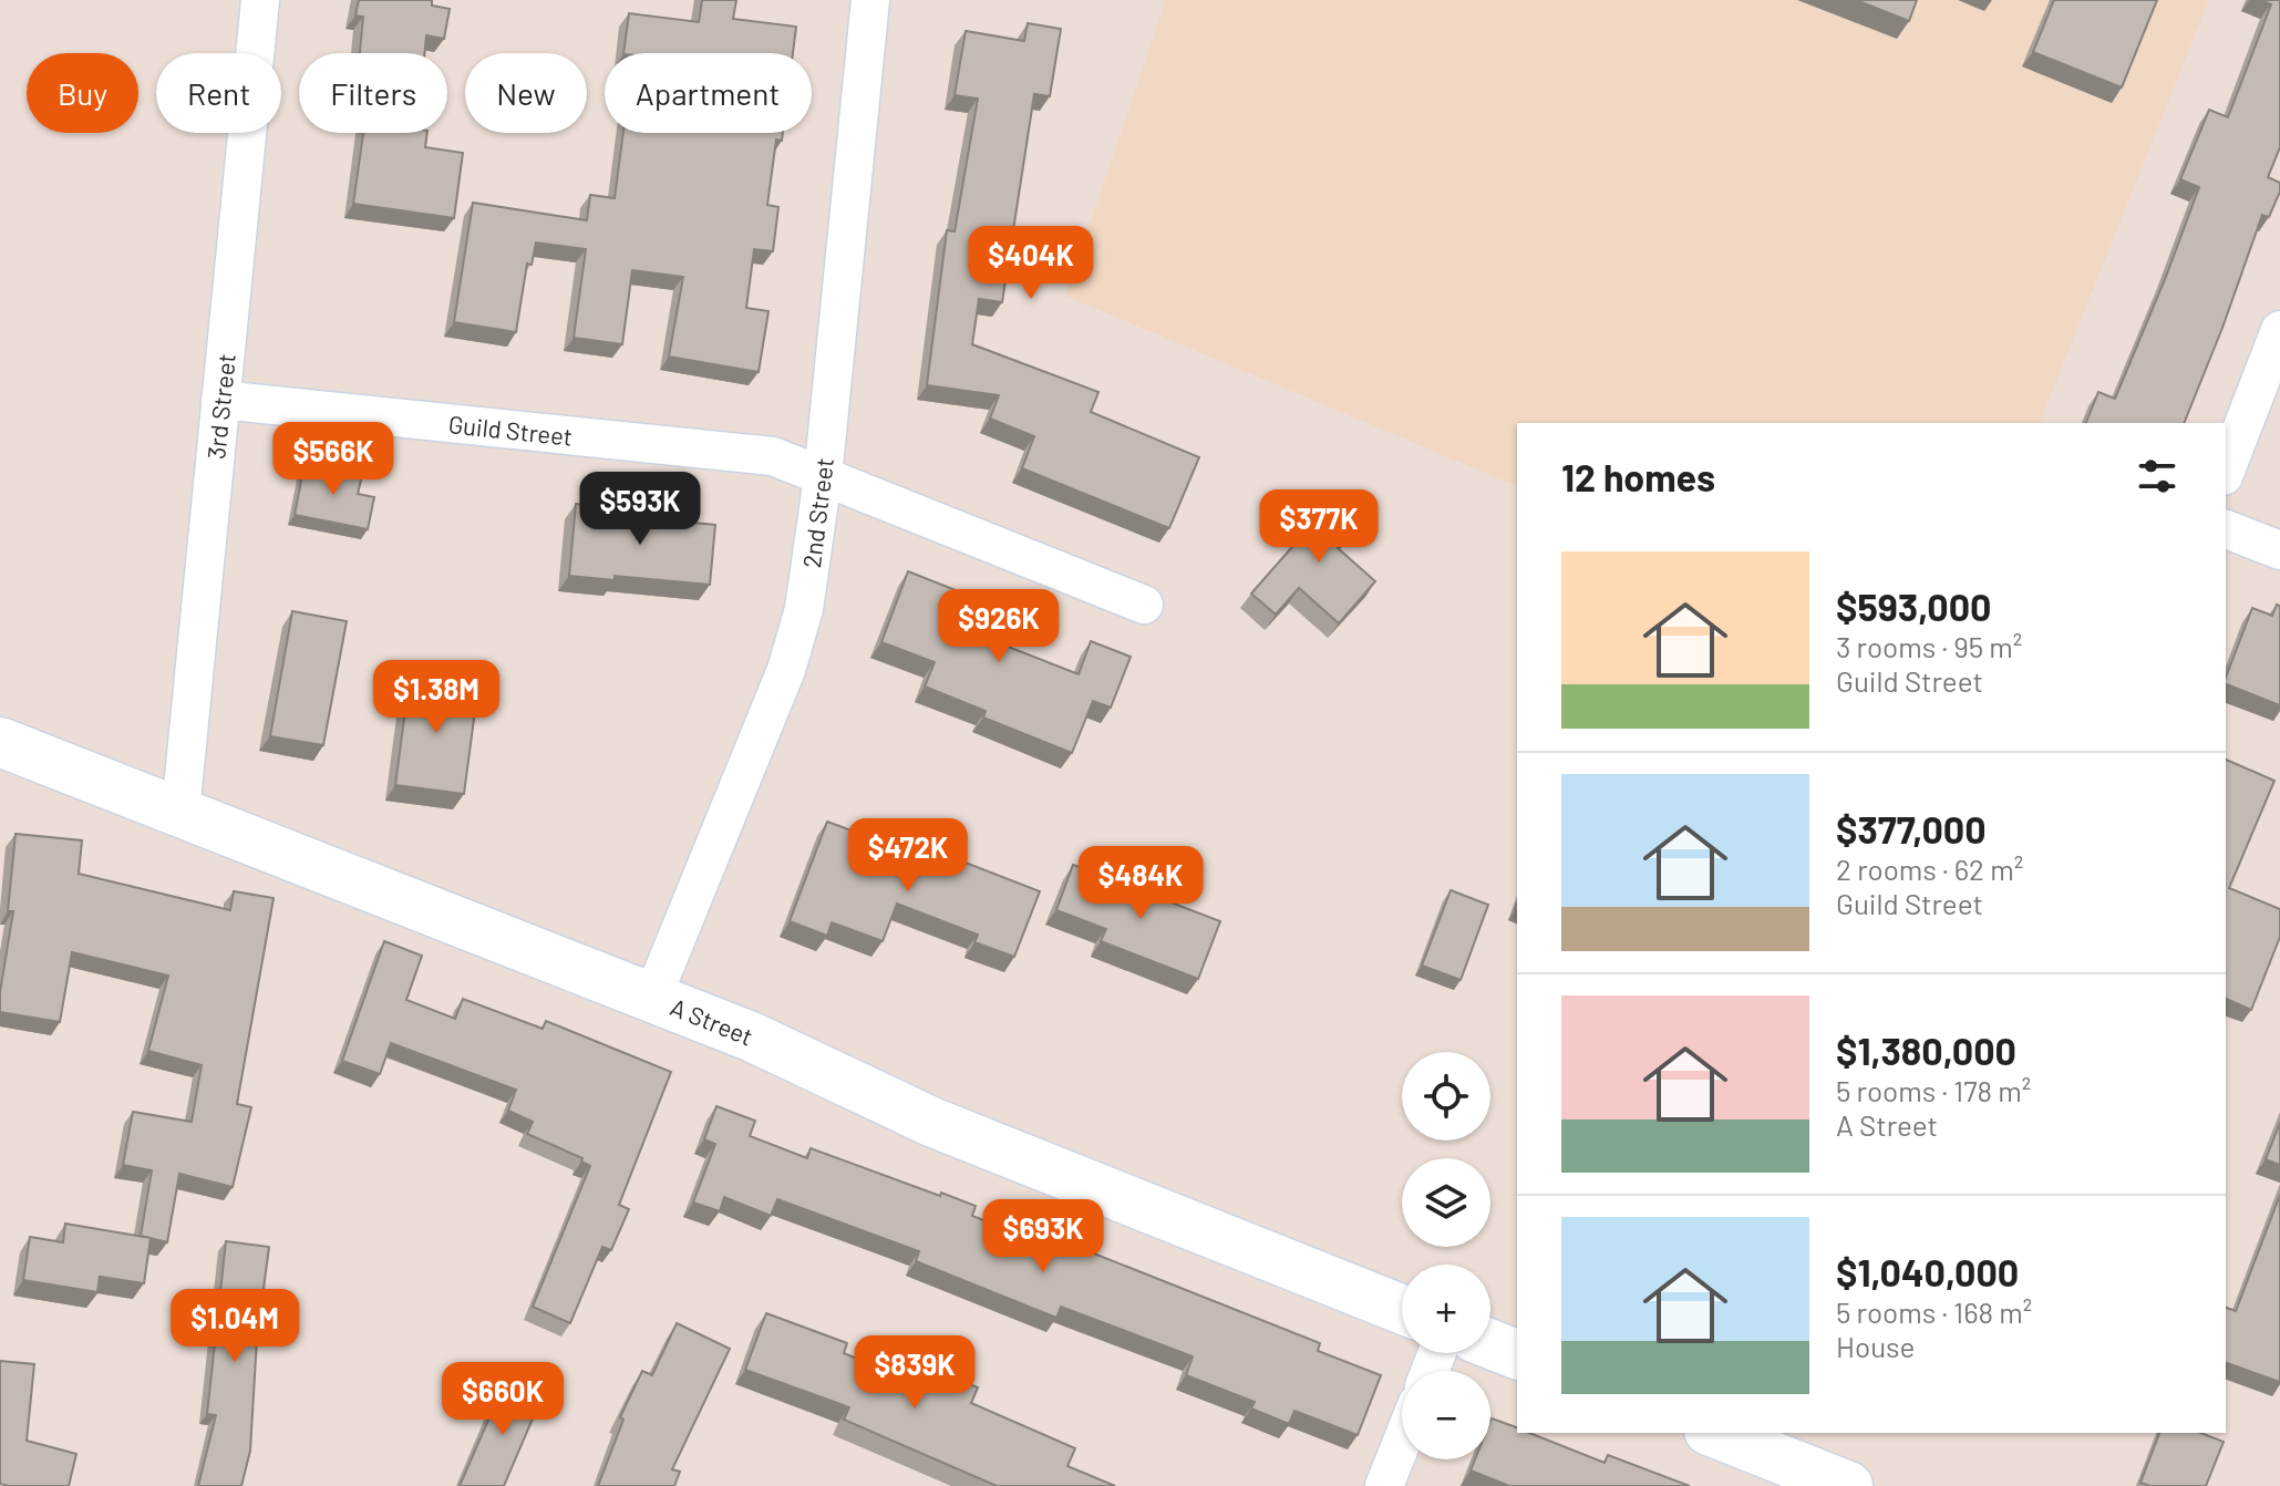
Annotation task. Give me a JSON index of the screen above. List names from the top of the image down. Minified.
{"streets":{"street":["3rd Street","Guild Street","2nd Street","A Street"]},"crossings":[["3rd Street","Guild Street"],["3rd Street","A Street"],["Guild Street","2nd Street"],["2nd Street","A Street"]],"page":{"chip":["Buy","Rent","Filters","New","Apartment"],"price":["$404K","$566K","$593K","$377K","$926K","$1.38M","$472K","$484K","$693K","$1.04M","$839K","$660K"],"heading":"12 homes","list":[{"name":"$593,000","note":"3 rooms · 95 m² · Guild Street"},{"name":"$377,000","note":"2 rooms · 62 m² · Guild Street"},{"name":"$1,380,000","note":"5 rooms · 178 m² · A Street"},{"name":"$1,040,000","note":"5 rooms · 168 m² · House"}],"map_buttons":["+","−"]}}
